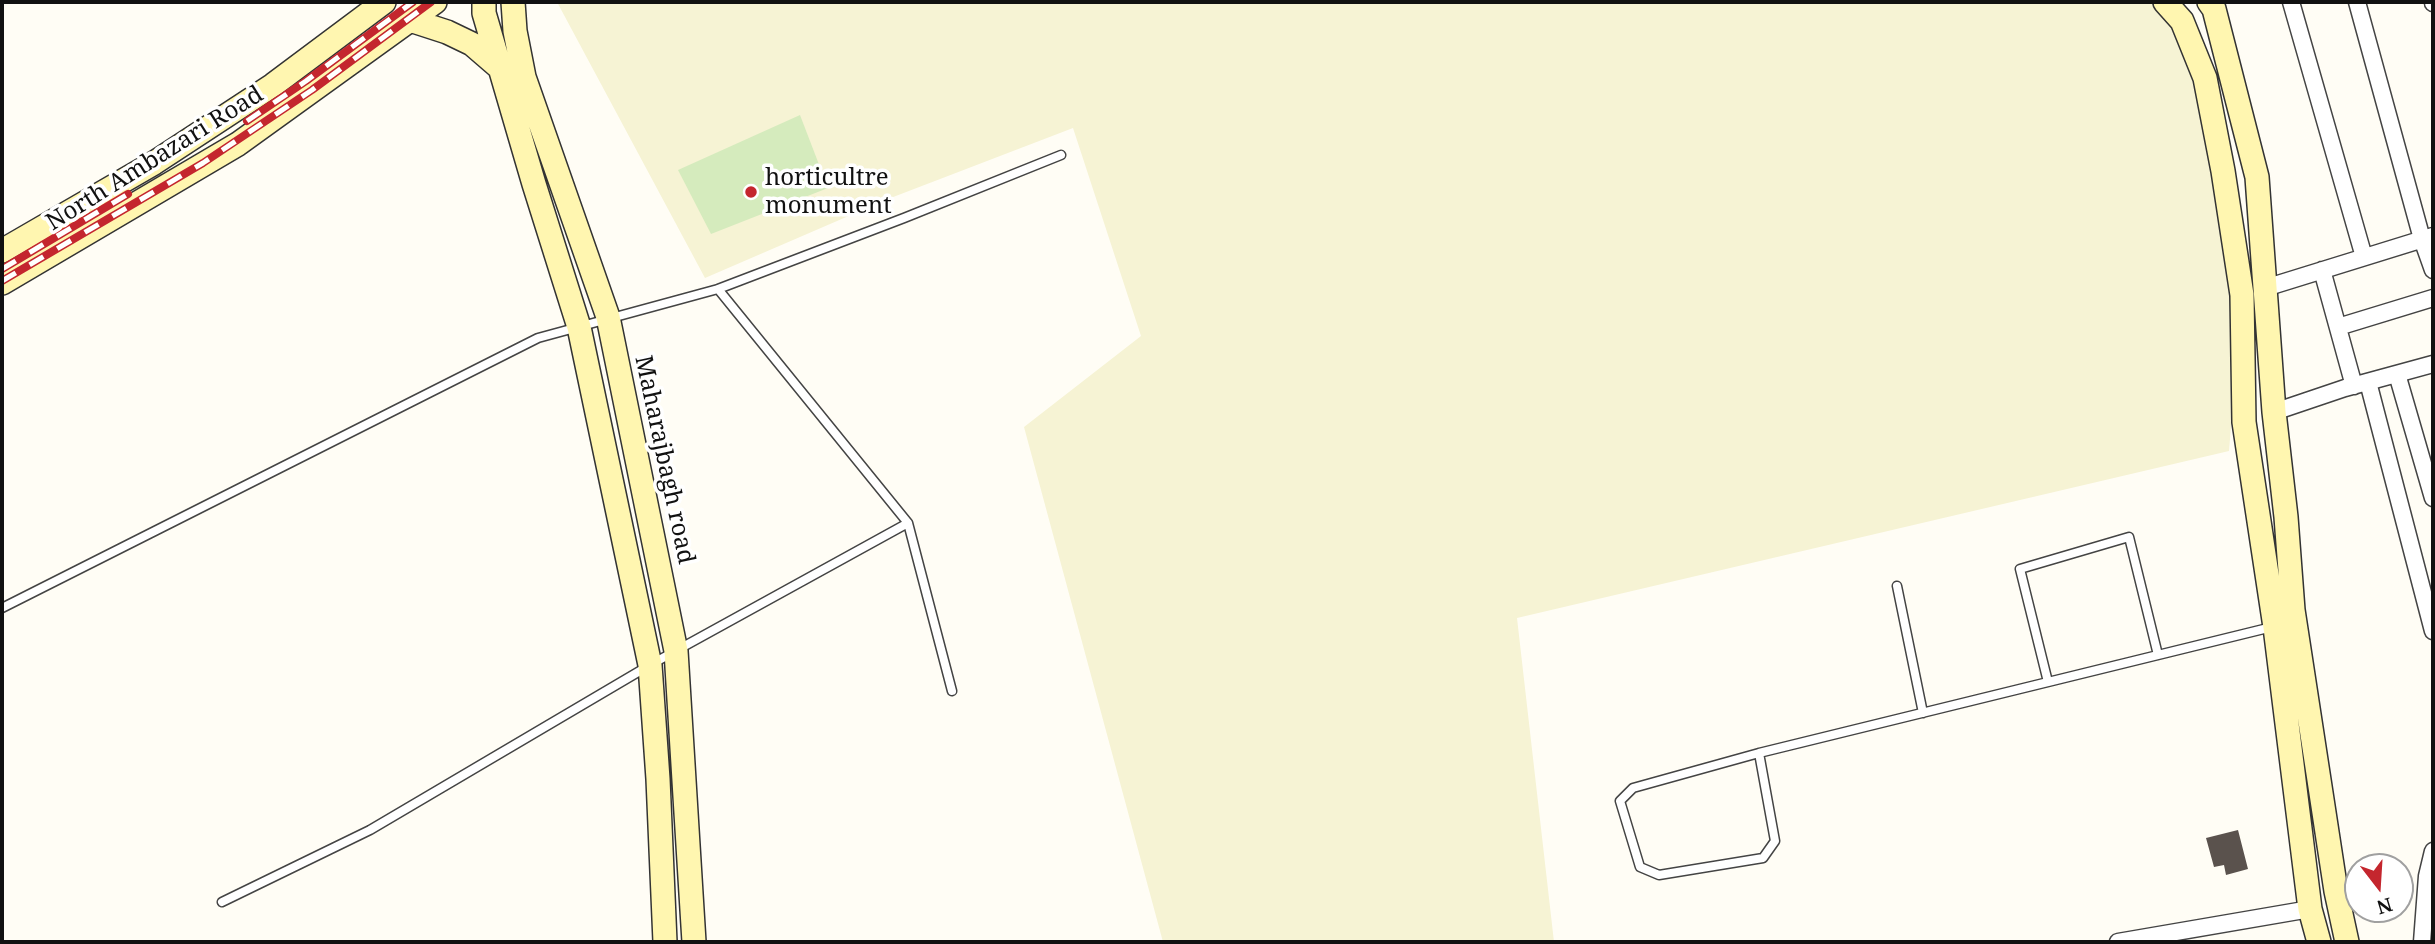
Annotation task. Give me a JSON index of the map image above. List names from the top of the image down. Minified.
{"streets":{"main road":["North Ambazari Road","Maharajbagh road"]},"places":["horticultre monument"],"north":"bottom"}
